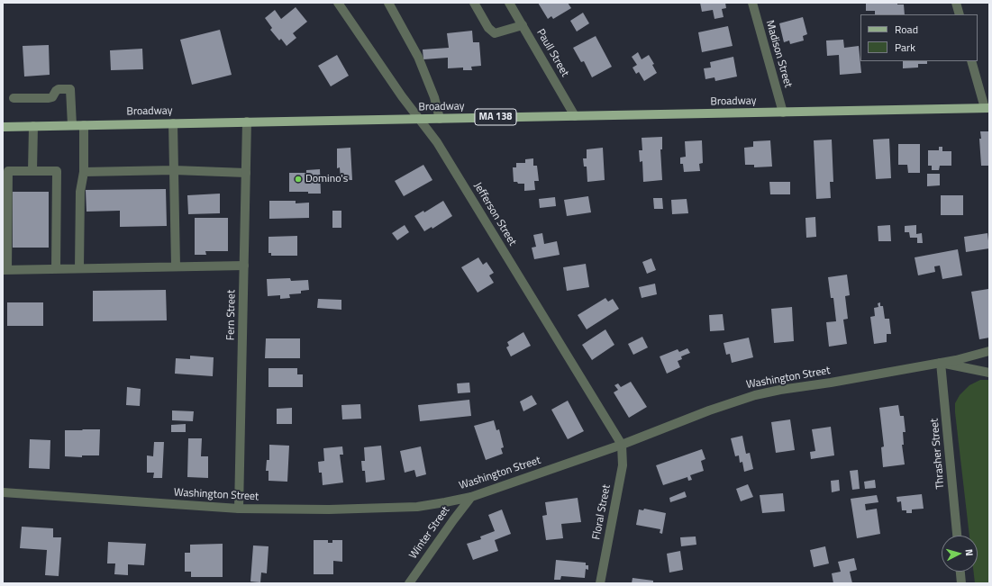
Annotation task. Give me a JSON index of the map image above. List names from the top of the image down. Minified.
{"streets":{"main road":["Broadway","MA 138"],"street":["Paull Street","Madison Street","Jefferson Street","Fern Street","Washington Street","Thrasher Street","Floral Street","Winter Street"]},"crossings":[["Paull Street","Broadway"],["Madison Street","Broadway"],["Broadway","Jefferson Street"],["Broadway","Fern Street"],["Jefferson Street","Washington Street"],["Jefferson Street","Floral Street"],["Fern Street","Washington Street"],["Washington Street","Thrasher Street"],["Washington Street","Floral Street"],["Washington Street","Winter Street"]],"places":["Domino's"],"legend":["Road","Park"],"north":"right"}
